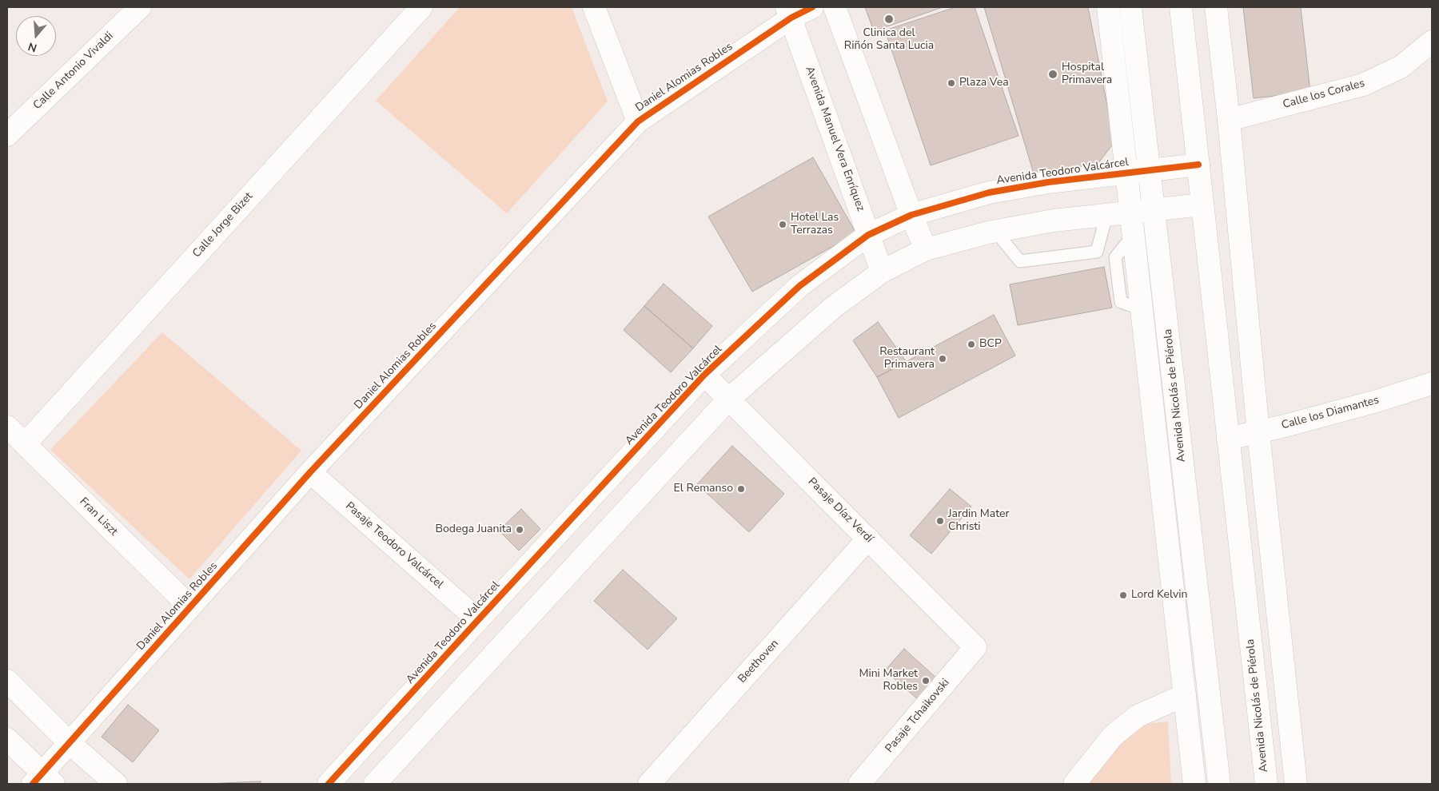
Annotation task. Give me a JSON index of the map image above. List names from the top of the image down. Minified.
{"streets":{"main road":["Calle Antonio Vivaldi","Daniel Alomias Robles","Calle los Corales","Avenida Manuel Vera Enríquez","Avenida Teodoro Valcárcel","Calle Jorge Bizet","Avenida Nicolás de Piérola","Calle los Diamantes","Pasaje Díaz Verdí","Fran Liszt","Pasaje Teodoro Valcárcel","Beethoven","Pasaje Tchaikovski"]},"crossings":[["Daniel Alomias Robles","Avenida Manuel Vera Enríquez"],["Daniel Alomias Robles","Fran Liszt"],["Daniel Alomias Robles","Pasaje Teodoro Valcárcel"],["Avenida Manuel Vera Enríquez","Avenida Teodoro Valcárcel"],["Avenida Teodoro Valcárcel","Avenida Nicolás de Piérola"],["Avenida Teodoro Valcárcel","Pasaje Díaz Verdí"],["Avenida Teodoro Valcárcel","Pasaje Teodoro Valcárcel"],["Calle Jorge Bizet","Fran Liszt"],["Avenida Nicolás de Piérola","Calle los Diamantes"],["Pasaje Díaz Verdí","Beethoven"],["Pasaje Díaz Verdí","Pasaje Tchaikovski"]],"places":["Clinica del Riñón Santa Lucia","Hospital Primavera","Plaza Vea","Hotel Las Terrazas","BCP","Restaurant Primavera","El Remanso","Jardin Mater Christi","Bodega Juanita","Lord Kelvin","Mini Market Robles"],"north":"bottom"}
